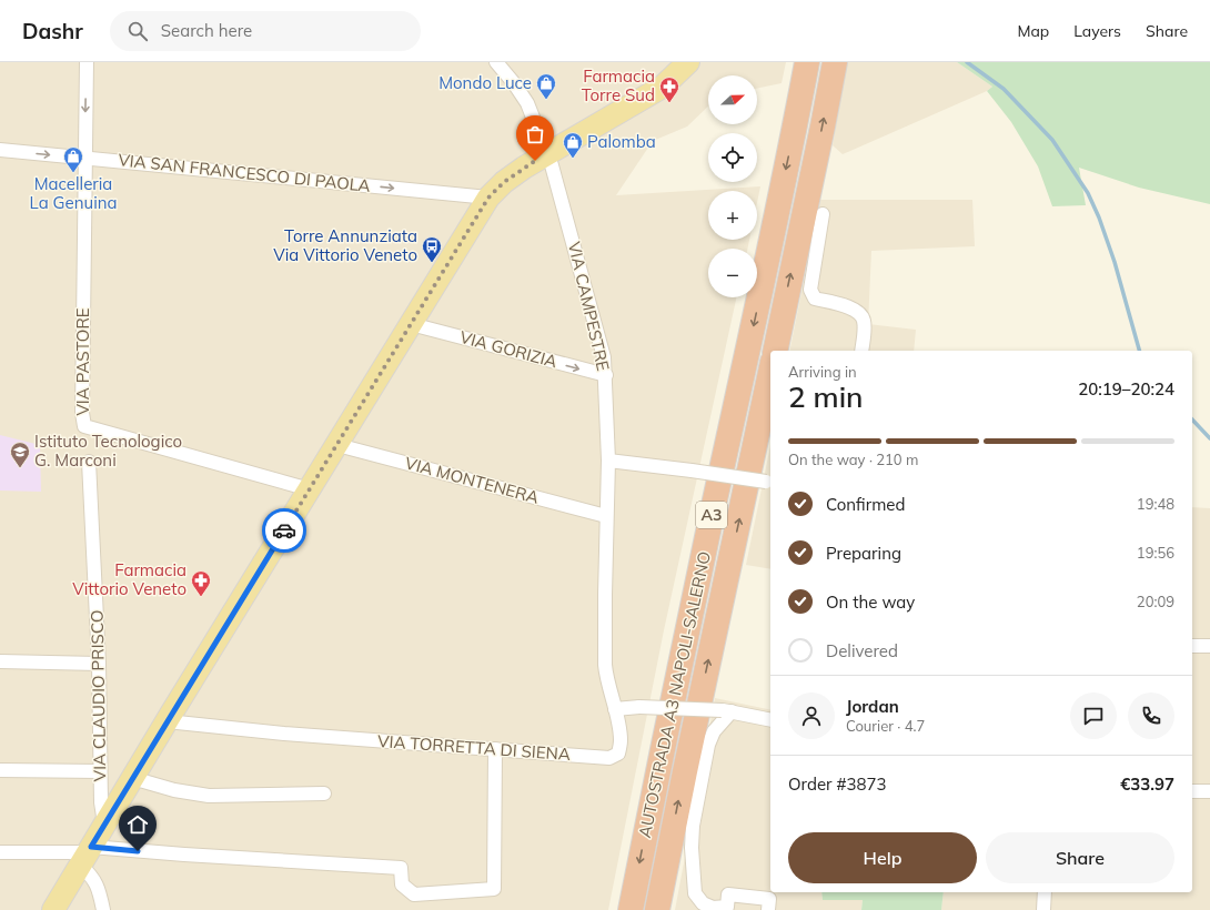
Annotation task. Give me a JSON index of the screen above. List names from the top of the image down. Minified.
{"streets":{"highway":["A3","AUTOSTRADA A3 NAPOLI-SALERNO"],"street":["VIA SAN FRANCESCO DI PAOLA","VIA CAMPESTRE","VIA GORIZIA","VIA PASTORE","VIA MONTENERA","VIA CLAUDIO PRISCO","VIA TORRETTA DI SIENA"]},"crossings":[["VIA SAN FRANCESCO DI PAOLA","VIA PASTORE"],["VIA CAMPESTRE","VIA GORIZIA"],["VIA CAMPESTRE","VIA MONTENERA"],["VIA CAMPESTRE","VIA TORRETTA DI SIENA"]],"one_way":["VIA SAN FRANCESCO DI PAOLA","VIA GORIZIA"],"places":{"shop":["Mondo Luce","Palomba","Macelleria La Genuina"],"pharmacy":["Farmacia Torre Sud","Farmacia Vittorio Veneto"],"bus stop":["Torre Annunziata Via Vittorio Veneto"],"school or university":["Istituto Tecnologico G. Marconi"]},"north":"right","page":{"header":"Dashr","search":"Search here","nav":["Map","Layers","Share"],"map_buttons":["+","−"],"heading":["2 min","Arriving in","20:19–20:24"],"panel":["Jordan","Courier · 4.7","Order #3873","€33.97"],"bar":"On the way · 210 m","list":[["Confirmed","19:48"],["Preparing","19:56"],["On the way","20:09"],"Delivered"],"buttons":["Help","Share"]}}
